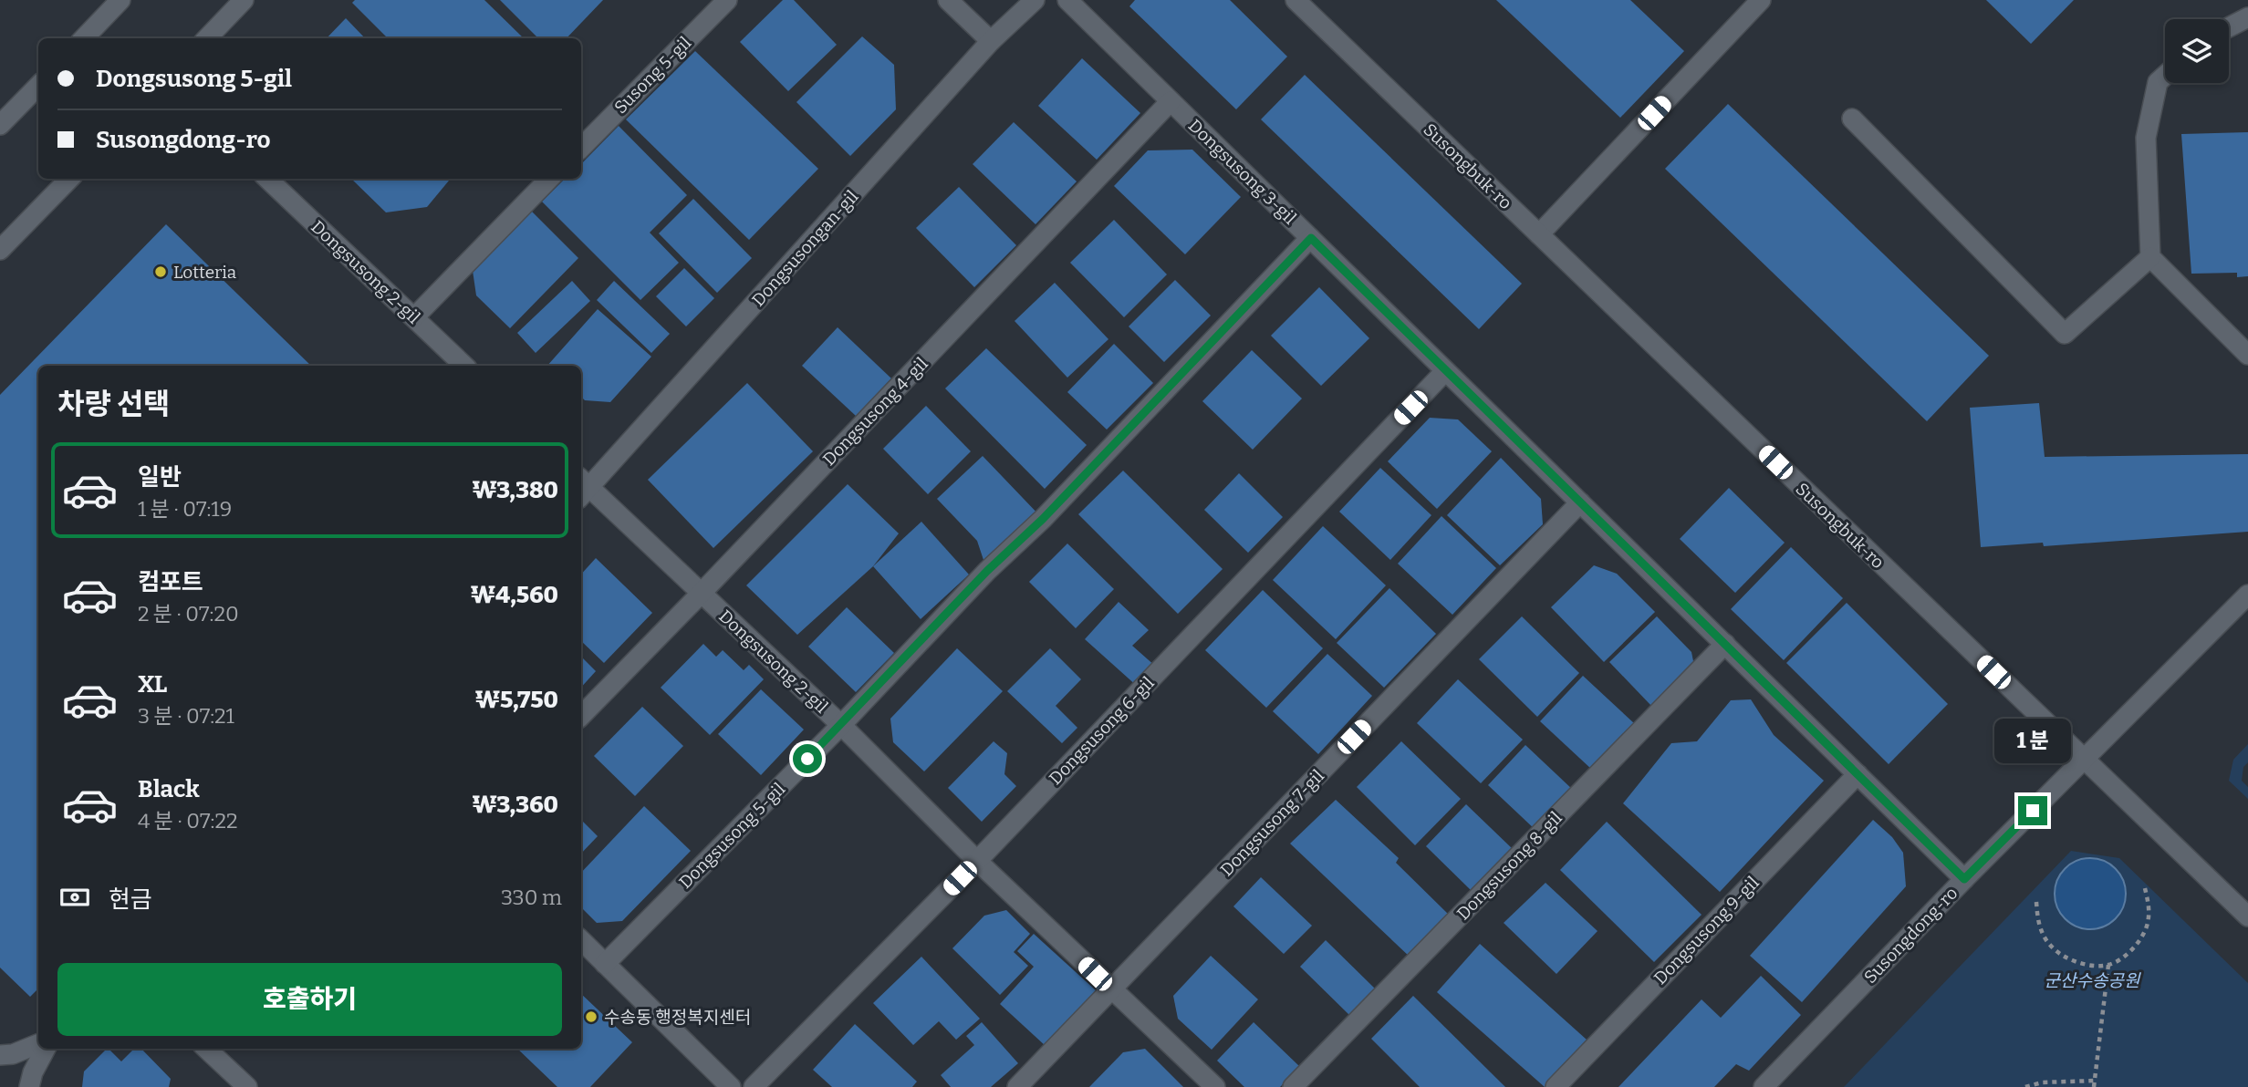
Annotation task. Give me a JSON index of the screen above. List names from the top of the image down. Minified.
{"streets":{"street":["Susong 5-gil","Susongbuk-ro","Dongsusong 3-gil","Dongsusongan-gil","Dongsusong 2-gil","Dongsusong 4-gil","Dongsusong 6-gil","Dongsusong 7-gil","Dongsusong 5-gil","Dongsusong 8-gil","Dongsusong 9-gil","Susongdong-ro"]},"crossings":[["Susongbuk-ro","Susongdong-ro"],["Dongsusong 3-gil","Dongsusong 4-gil"],["Dongsusong 3-gil","Dongsusong 6-gil"],["Dongsusong 3-gil","Dongsusong 7-gil"],["Dongsusong 3-gil","Dongsusong 5-gil"],["Dongsusong 3-gil","Dongsusong 8-gil"],["Dongsusong 3-gil","Dongsusong 9-gil"],["Dongsusong 3-gil","Susongdong-ro"],["Dongsusongan-gil","Dongsusong 2-gil"],["Dongsusong 2-gil","Dongsusong 4-gil"],["Dongsusong 2-gil","Dongsusong 6-gil"],["Dongsusong 2-gil","Dongsusong 7-gil"],["Dongsusong 2-gil","Dongsusong 5-gil"]],"parks":["군산수송공원"],"places":["Lotteria","수송동 행정복지센터"],"page":{"banner":["Dongsusong 5-gil","Susongdong-ro"],"heading":"차량 선택","list":[{"name":"일반","note":"1 분 · 07:19","value":"₩3,380"},{"name":"컴포트","note":"2 분 · 07:20","value":"₩4,560"},{"name":"XL","note":"3 분 · 07:21","value":"₩5,750"},{"name":"Black","note":"4 분 · 07:22","value":"₩3,360"}],"bubble":"1 분","pay":["현금","330 m"],"buttons":"호출하기"}}
